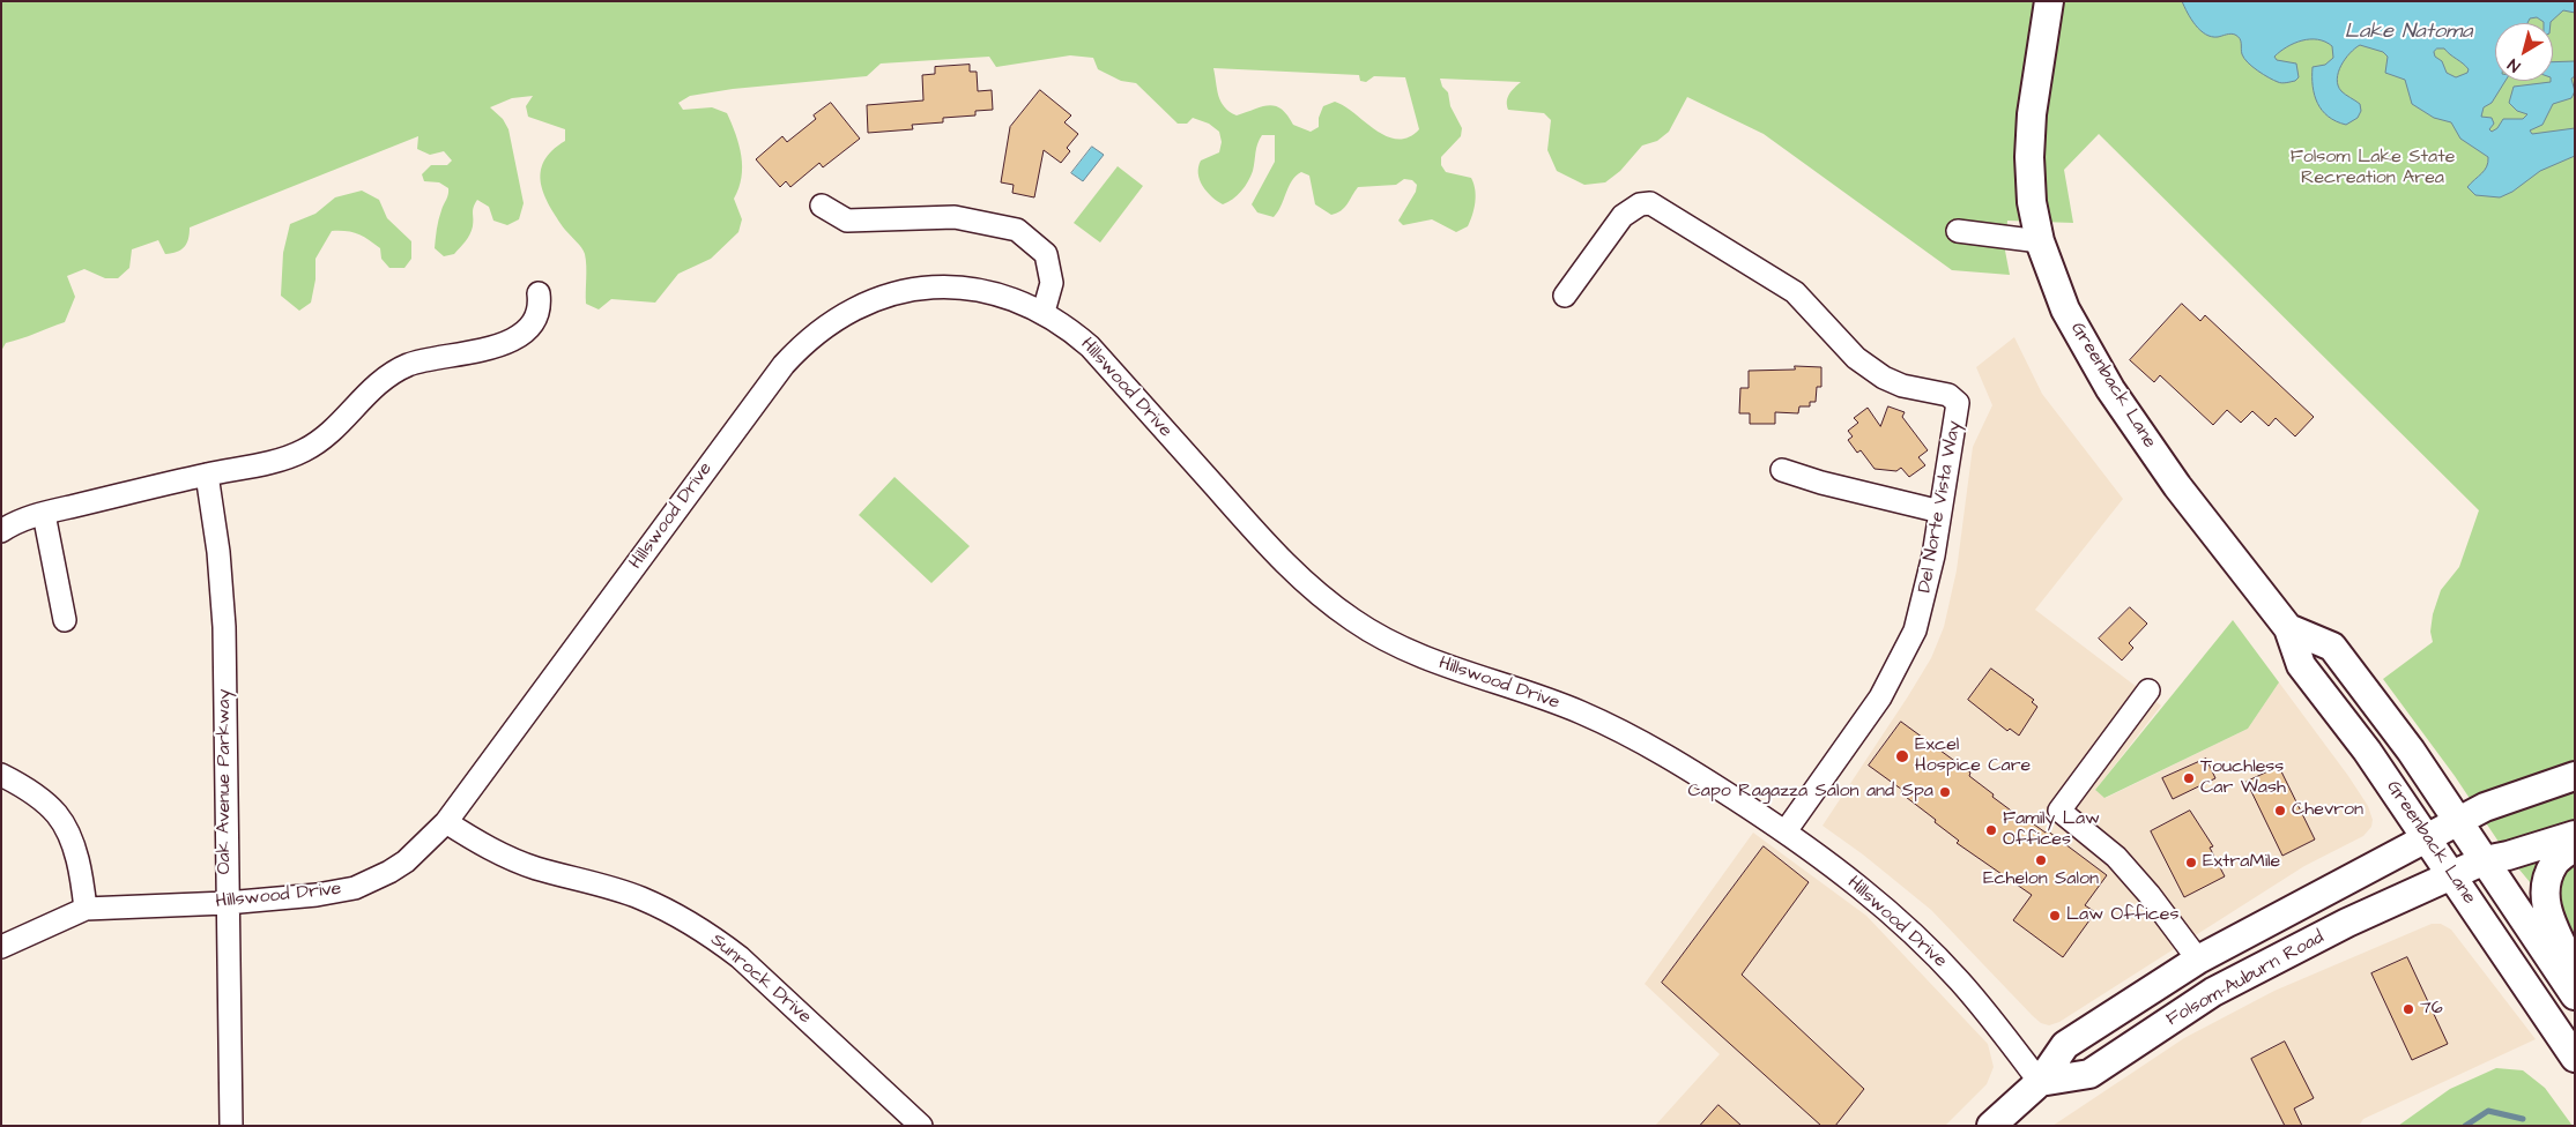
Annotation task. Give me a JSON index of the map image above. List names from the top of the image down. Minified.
{"streets":{"main road":["Greenback Lane","Folsom-Auburn Road"],"street":["Hillswood Drive","Del Norte Vista Way","Oak Avenue Parkway","Sunrock Drive"]},"crossings":[["Greenback Lane","Folsom-Auburn Road"],["Hillswood Drive","Del Norte Vista Way"],["Hillswood Drive","Oak Avenue Parkway"],["Hillswood Drive","Sunrock Drive"],["Hillswood Drive","Folsom-Auburn Road"]],"water":["Lake Natoma"],"parks":["Folsom Lake State Recreation Area"],"places":["Excel Hospice Care","Touchless Car Wash","Capo Ragazza Salon and Spa","Chevron","Family Law Offices","Echelon Salon","ExtraMile","Law Offices","76"],"north":"bottom left"}
